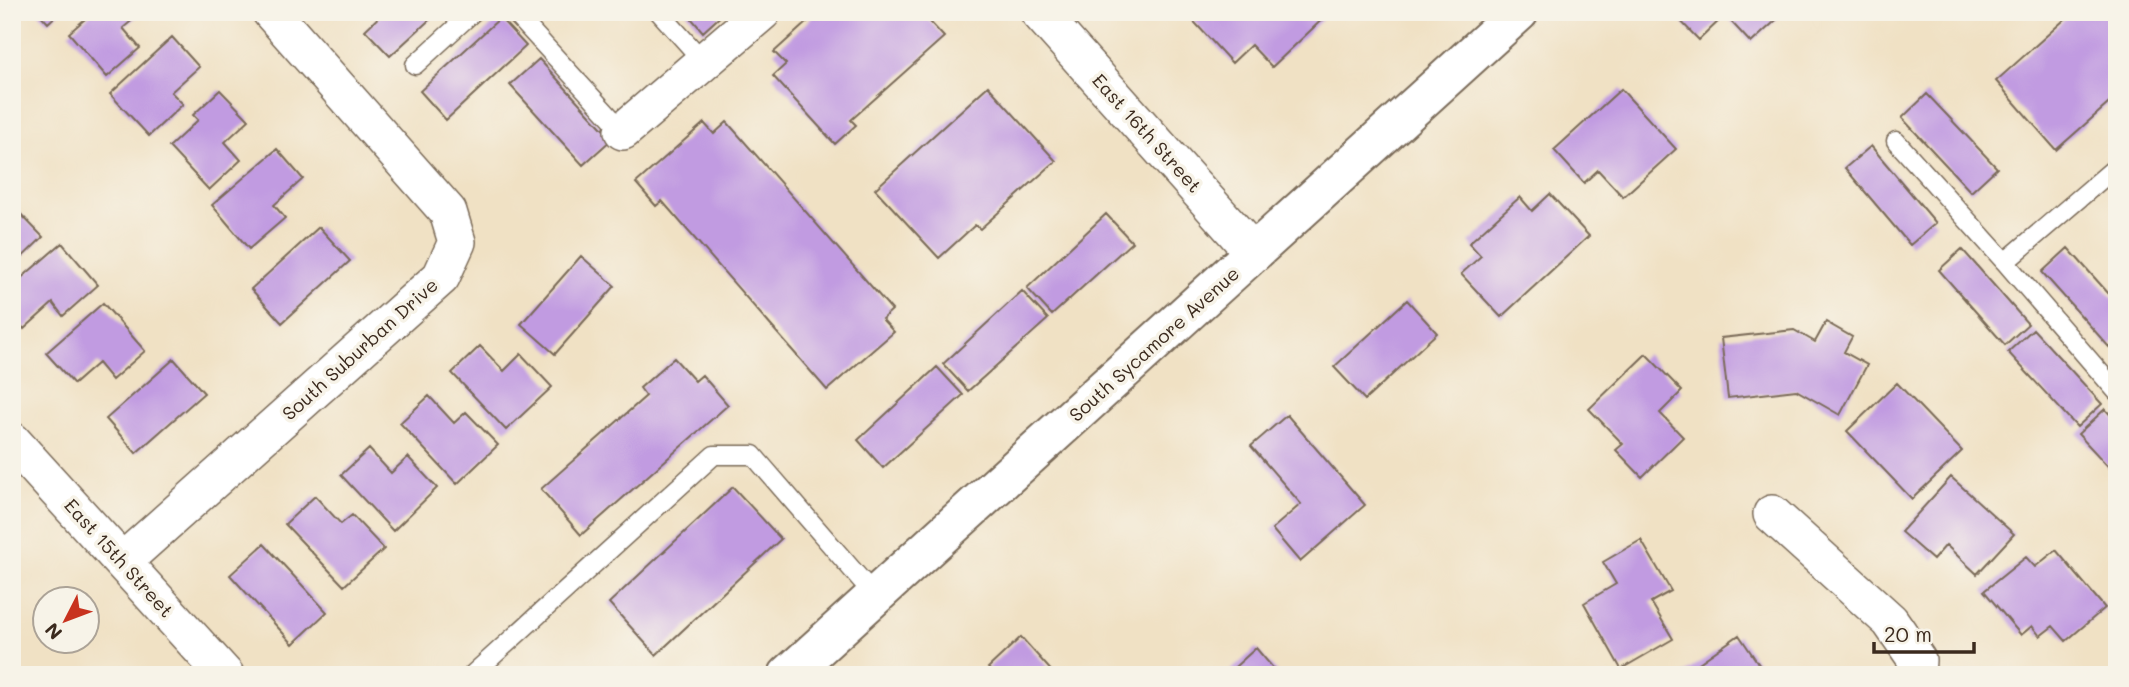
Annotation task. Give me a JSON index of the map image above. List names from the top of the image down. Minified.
{"streets":{"main road":["South Sycamore Avenue"],"street":["East 16th Street","South Suburban Drive","East 15th Street"]},"crossings":[["East 16th Street","South Sycamore Avenue"],["South Suburban Drive","East 15th Street"]],"scale_bar":"20 m","north":"bottom left"}
